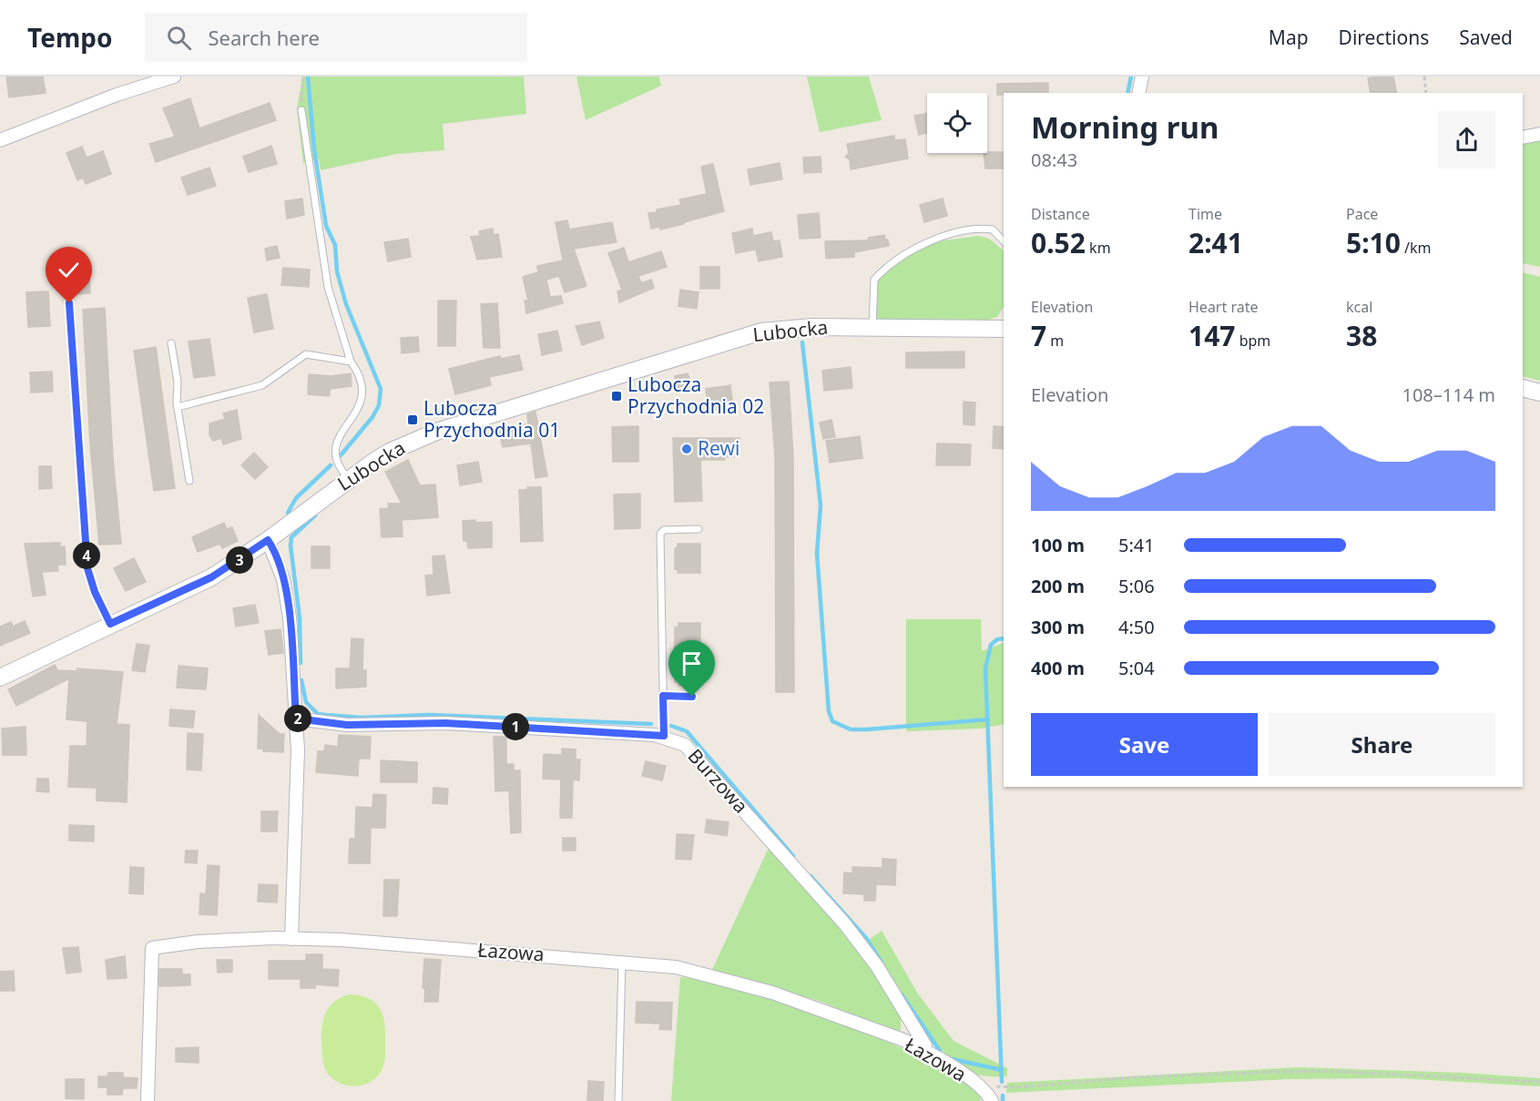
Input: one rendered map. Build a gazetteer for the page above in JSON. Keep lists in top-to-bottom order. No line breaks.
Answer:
{"streets":{"street":["Lubocka","Burzowa","Łazowa"]},"crossings":[["Burzowa","Łazowa"]],"places":{"transit":["Lubocza Przychodnia 02","Lubocza Przychodnia 01"],"other":["Rewi"]},"page":{"header":"Tempo","search":"Search here","nav":["Map","Directions","Saved"],"heading":["Morning run","08:43"],"stats":[["Distance","0.52 km"],["Time","2:41"],["Pace","5:10 /km"],["Elevation","7 m"],["Heart rate","147 bpm"],["kcal","38"]],"chart":["Elevation","108–114 m"],"list":[{"name":"100 m","note":"5:41"},{"name":"200 m","note":"5:06"},{"name":"300 m","note":"4:50"},{"name":"400 m","note":"5:04"}],"pins":["4","3","2","1"],"buttons":["Save","Share"]}}
